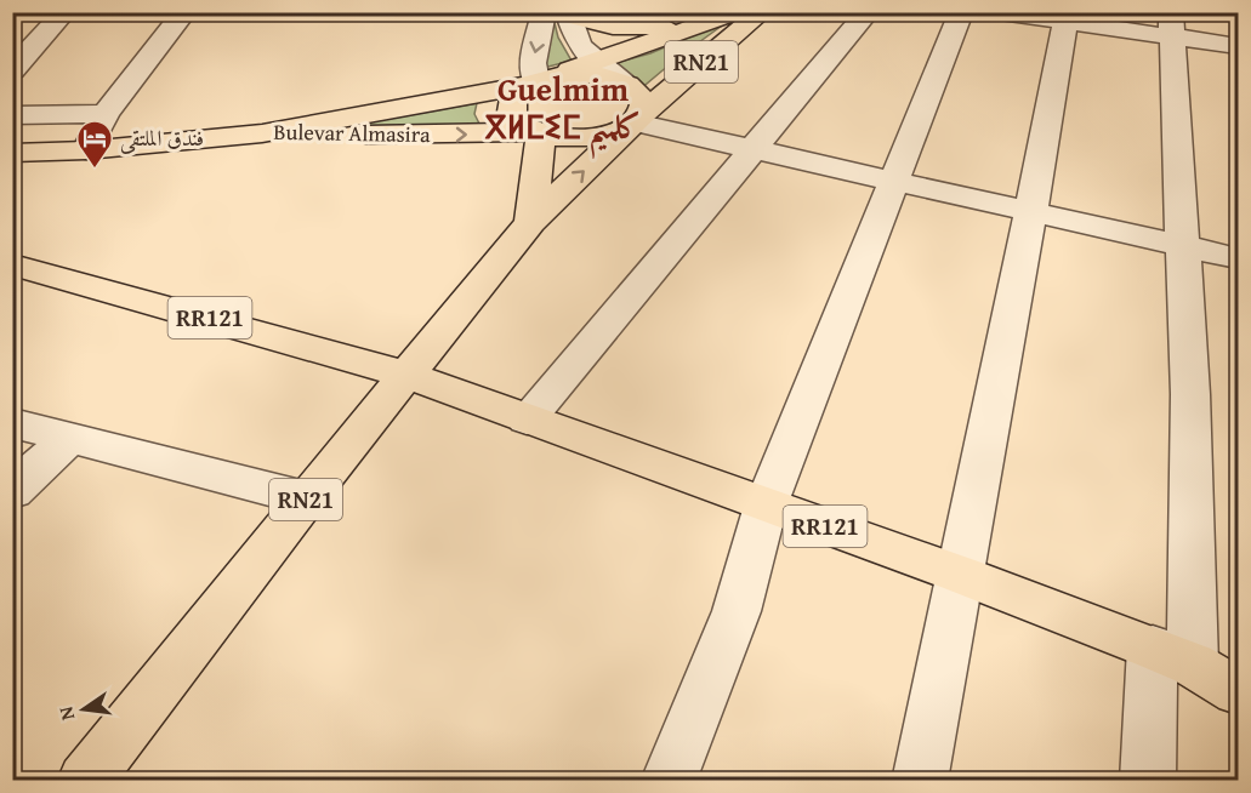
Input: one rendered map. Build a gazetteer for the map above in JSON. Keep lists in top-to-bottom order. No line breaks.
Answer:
{"streets":{"main road":["RN21","Bulevar Almasira","RR121"]},"crossings":[["RN21","Bulevar Almasira"],["RN21","RR121"]],"districts":["Guelmim ⴳⵍⵎⵉⵎ كلميم"],"places":{"hotel":["فندق الملتقى"]},"north":"left"}
